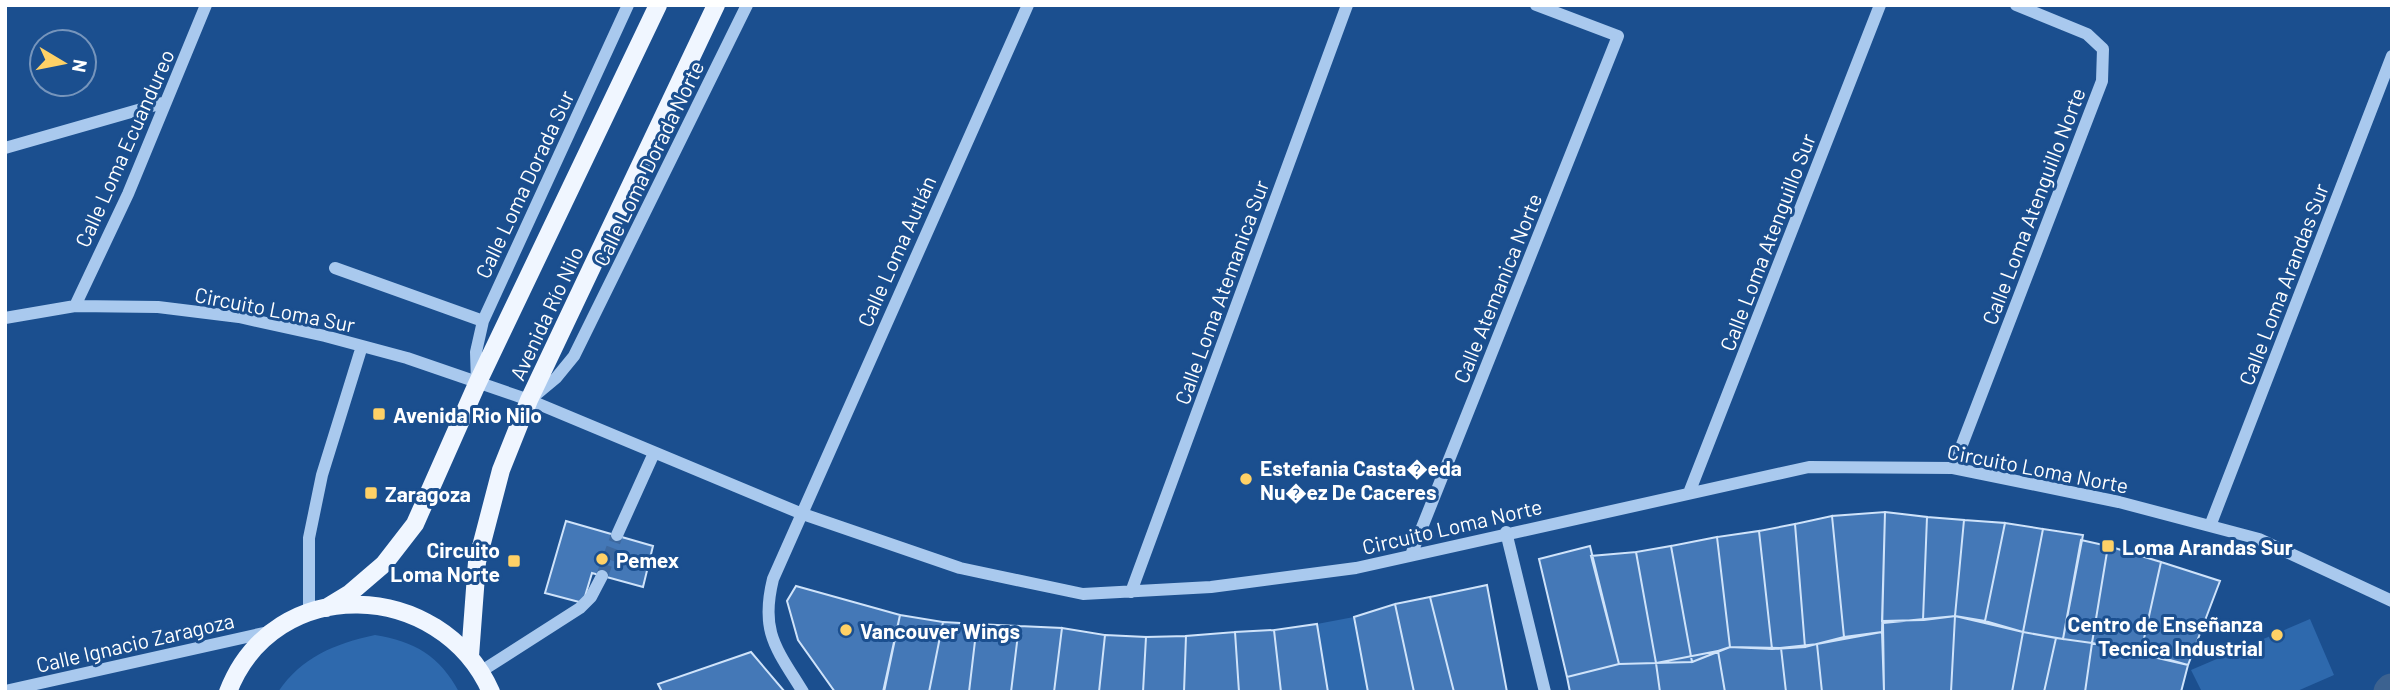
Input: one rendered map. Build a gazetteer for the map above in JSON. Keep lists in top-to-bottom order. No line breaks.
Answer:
{"streets":{"main road":["Avenida Río Nilo"],"street":["Calle Loma Ecuandureo","Calle Loma Dorada Norte","Calle Loma Dorada Sur","Calle Loma Atenguillo Norte","Calle Loma Atenguillo Sur","Calle Loma Autlán","Calle Loma Arandas Sur","Calle Atemanica Norte","Calle Loma Atemanica Sur","Circuito Loma Sur","Circuito Loma Norte","Calle Ignacio Zaragoza"]},"crossings":[["Calle Loma Ecuandureo","Circuito Loma Sur"],["Calle Loma Dorada Norte","Circuito Loma Sur"],["Calle Loma Dorada Norte","Avenida Río Nilo"],["Calle Loma Dorada Norte","Circuito Loma Norte"],["Calle Loma Dorada Sur","Circuito Loma Sur"],["Calle Loma Dorada Sur","Avenida Río Nilo"],["Calle Loma Atenguillo Norte","Circuito Loma Norte"],["Calle Loma Atenguillo Sur","Circuito Loma Norte"],["Calle Loma Autlán","Circuito Loma Norte"],["Calle Loma Arandas Sur","Circuito Loma Norte"],["Calle Atemanica Norte","Circuito Loma Norte"],["Calle Loma Atemanica Sur","Circuito Loma Norte"],["Circuito Loma Sur","Avenida Río Nilo"],["Circuito Loma Sur","Circuito Loma Norte"],["Avenida Río Nilo","Circuito Loma Norte"],["Avenida Río Nilo","Calle Ignacio Zaragoza"]],"places":{"transit":["Avenida Rio Nilo","Zaragoza","Loma Arandas Sur","Circuito Loma Norte"],"other":["Estefania Casta�eda Nu�ez De Caceres","Pemex","Vancouver Wings","Centro de Enseñanza Tecnica Industrial"]},"north":"right"}
